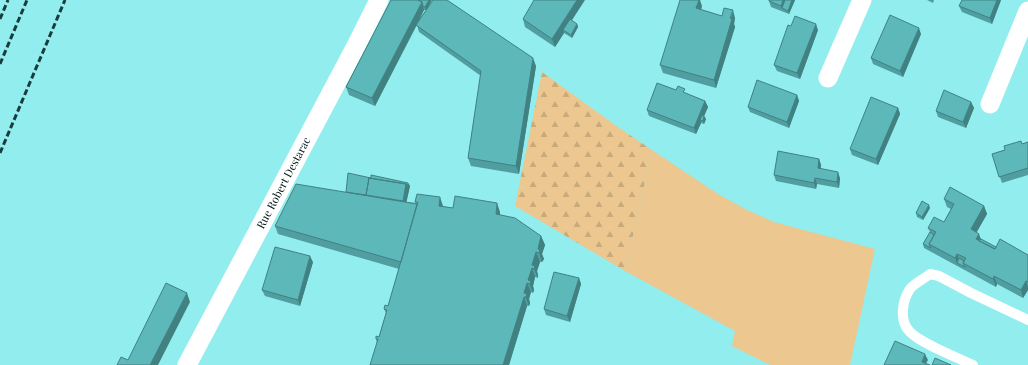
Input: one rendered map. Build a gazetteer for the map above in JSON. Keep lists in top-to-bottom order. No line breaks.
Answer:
{"streets":{"street":["Rue Robert Destarac"]}}
